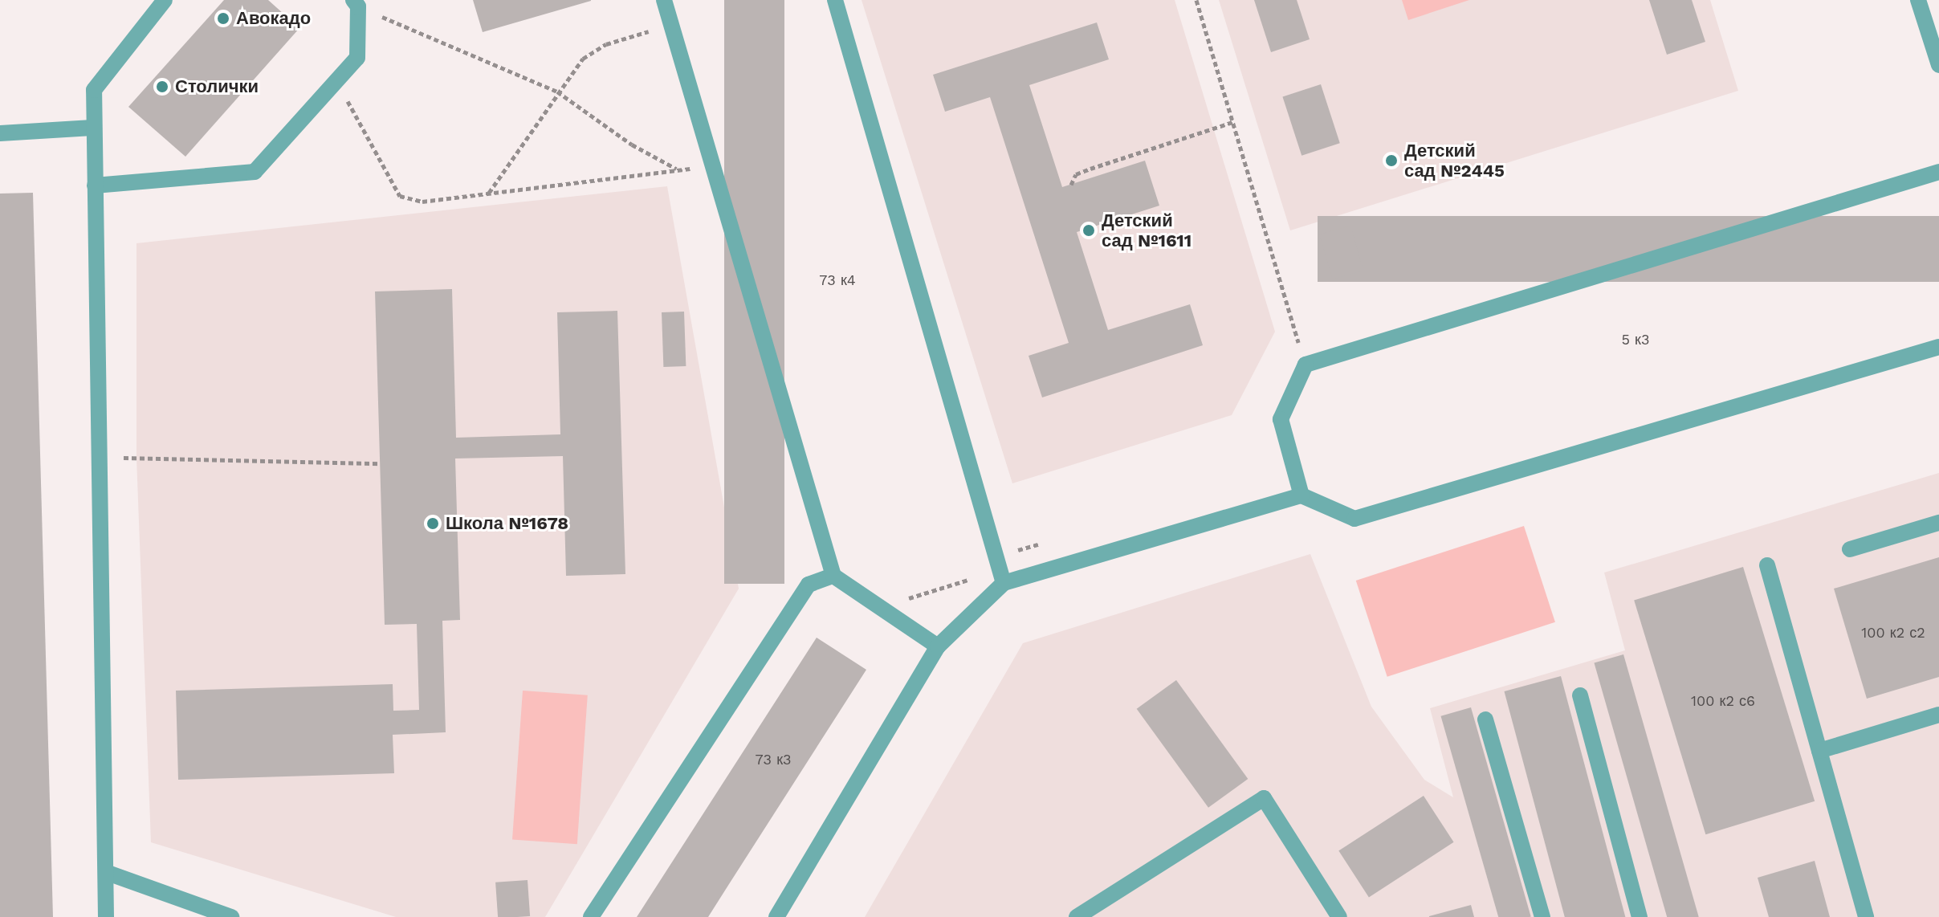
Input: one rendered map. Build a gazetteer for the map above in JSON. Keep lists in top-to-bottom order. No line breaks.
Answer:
{"places":["Авокадо","Столички","Детский сад №2445","Детский сад №1611","Школа №1678"],"house_numbers":["73 к4","5 к3","100 к2 с2","100 к2 с6","73 к3"]}
